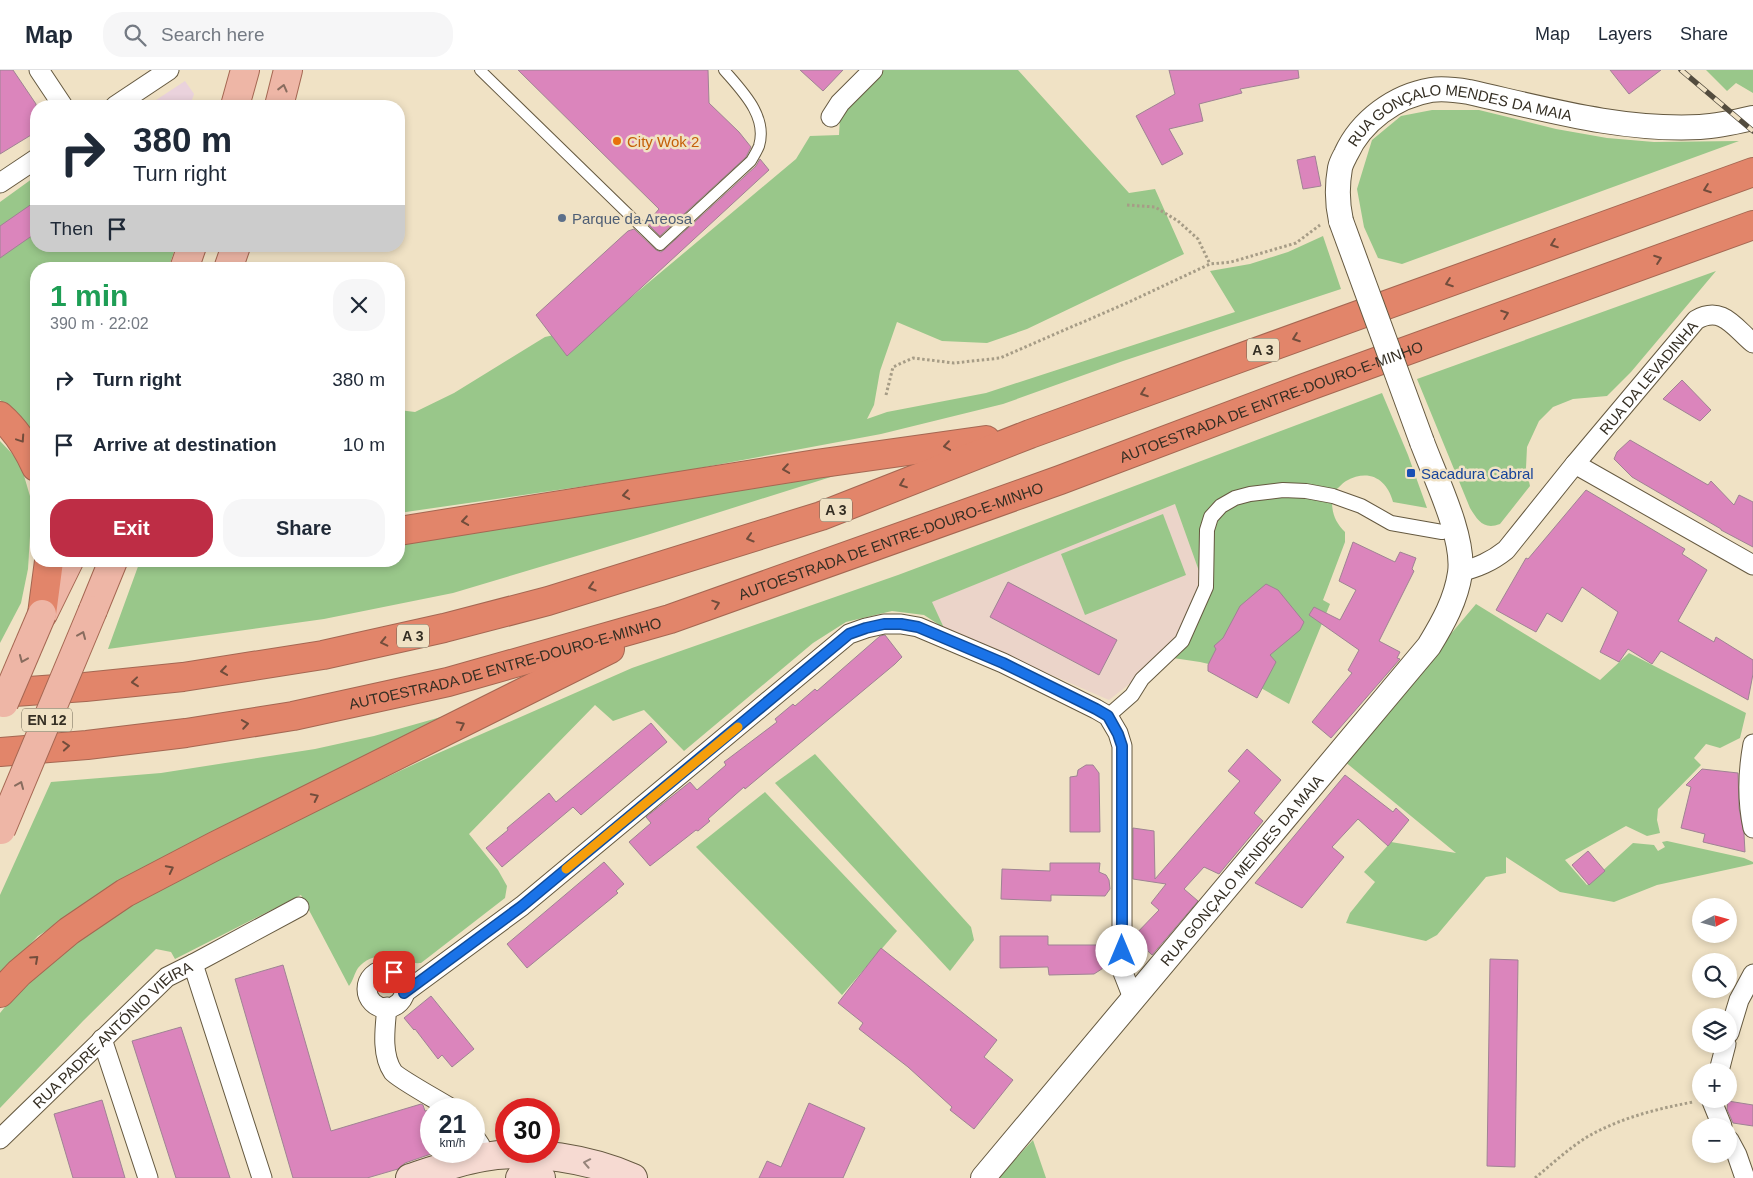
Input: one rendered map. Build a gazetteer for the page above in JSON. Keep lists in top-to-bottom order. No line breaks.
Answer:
{"streets":{"highway":["A 3","AUTOESTRADA DE ENTRE-DOURO-E-MINHO"],"main road":["EN 12"],"street":["RUA GONÇALO MENDES DA MAIA","RUA DA LEVADINHA","RUA PADRE ANTÓNIO VIEIRA"]},"places":{"other":["City Wok 2","Parque da Areosa"],"transit":["Sacadura Cabral"]},"north":"right","page":{"header":"Map","search":"Search here","nav":["Map","Layers","Share"],"turn":["380 m","Turn right"],"then":"Then","heading":["1 min","390 m · 22:02"],"list":[{"name":"Turn right","value":"380 m"},{"name":"Arrive at destination","value":"10 m"}],"buttons":["Exit","Share"],"map_buttons":["+","−"],"speed":"21 km/h","limit":"30"}}
